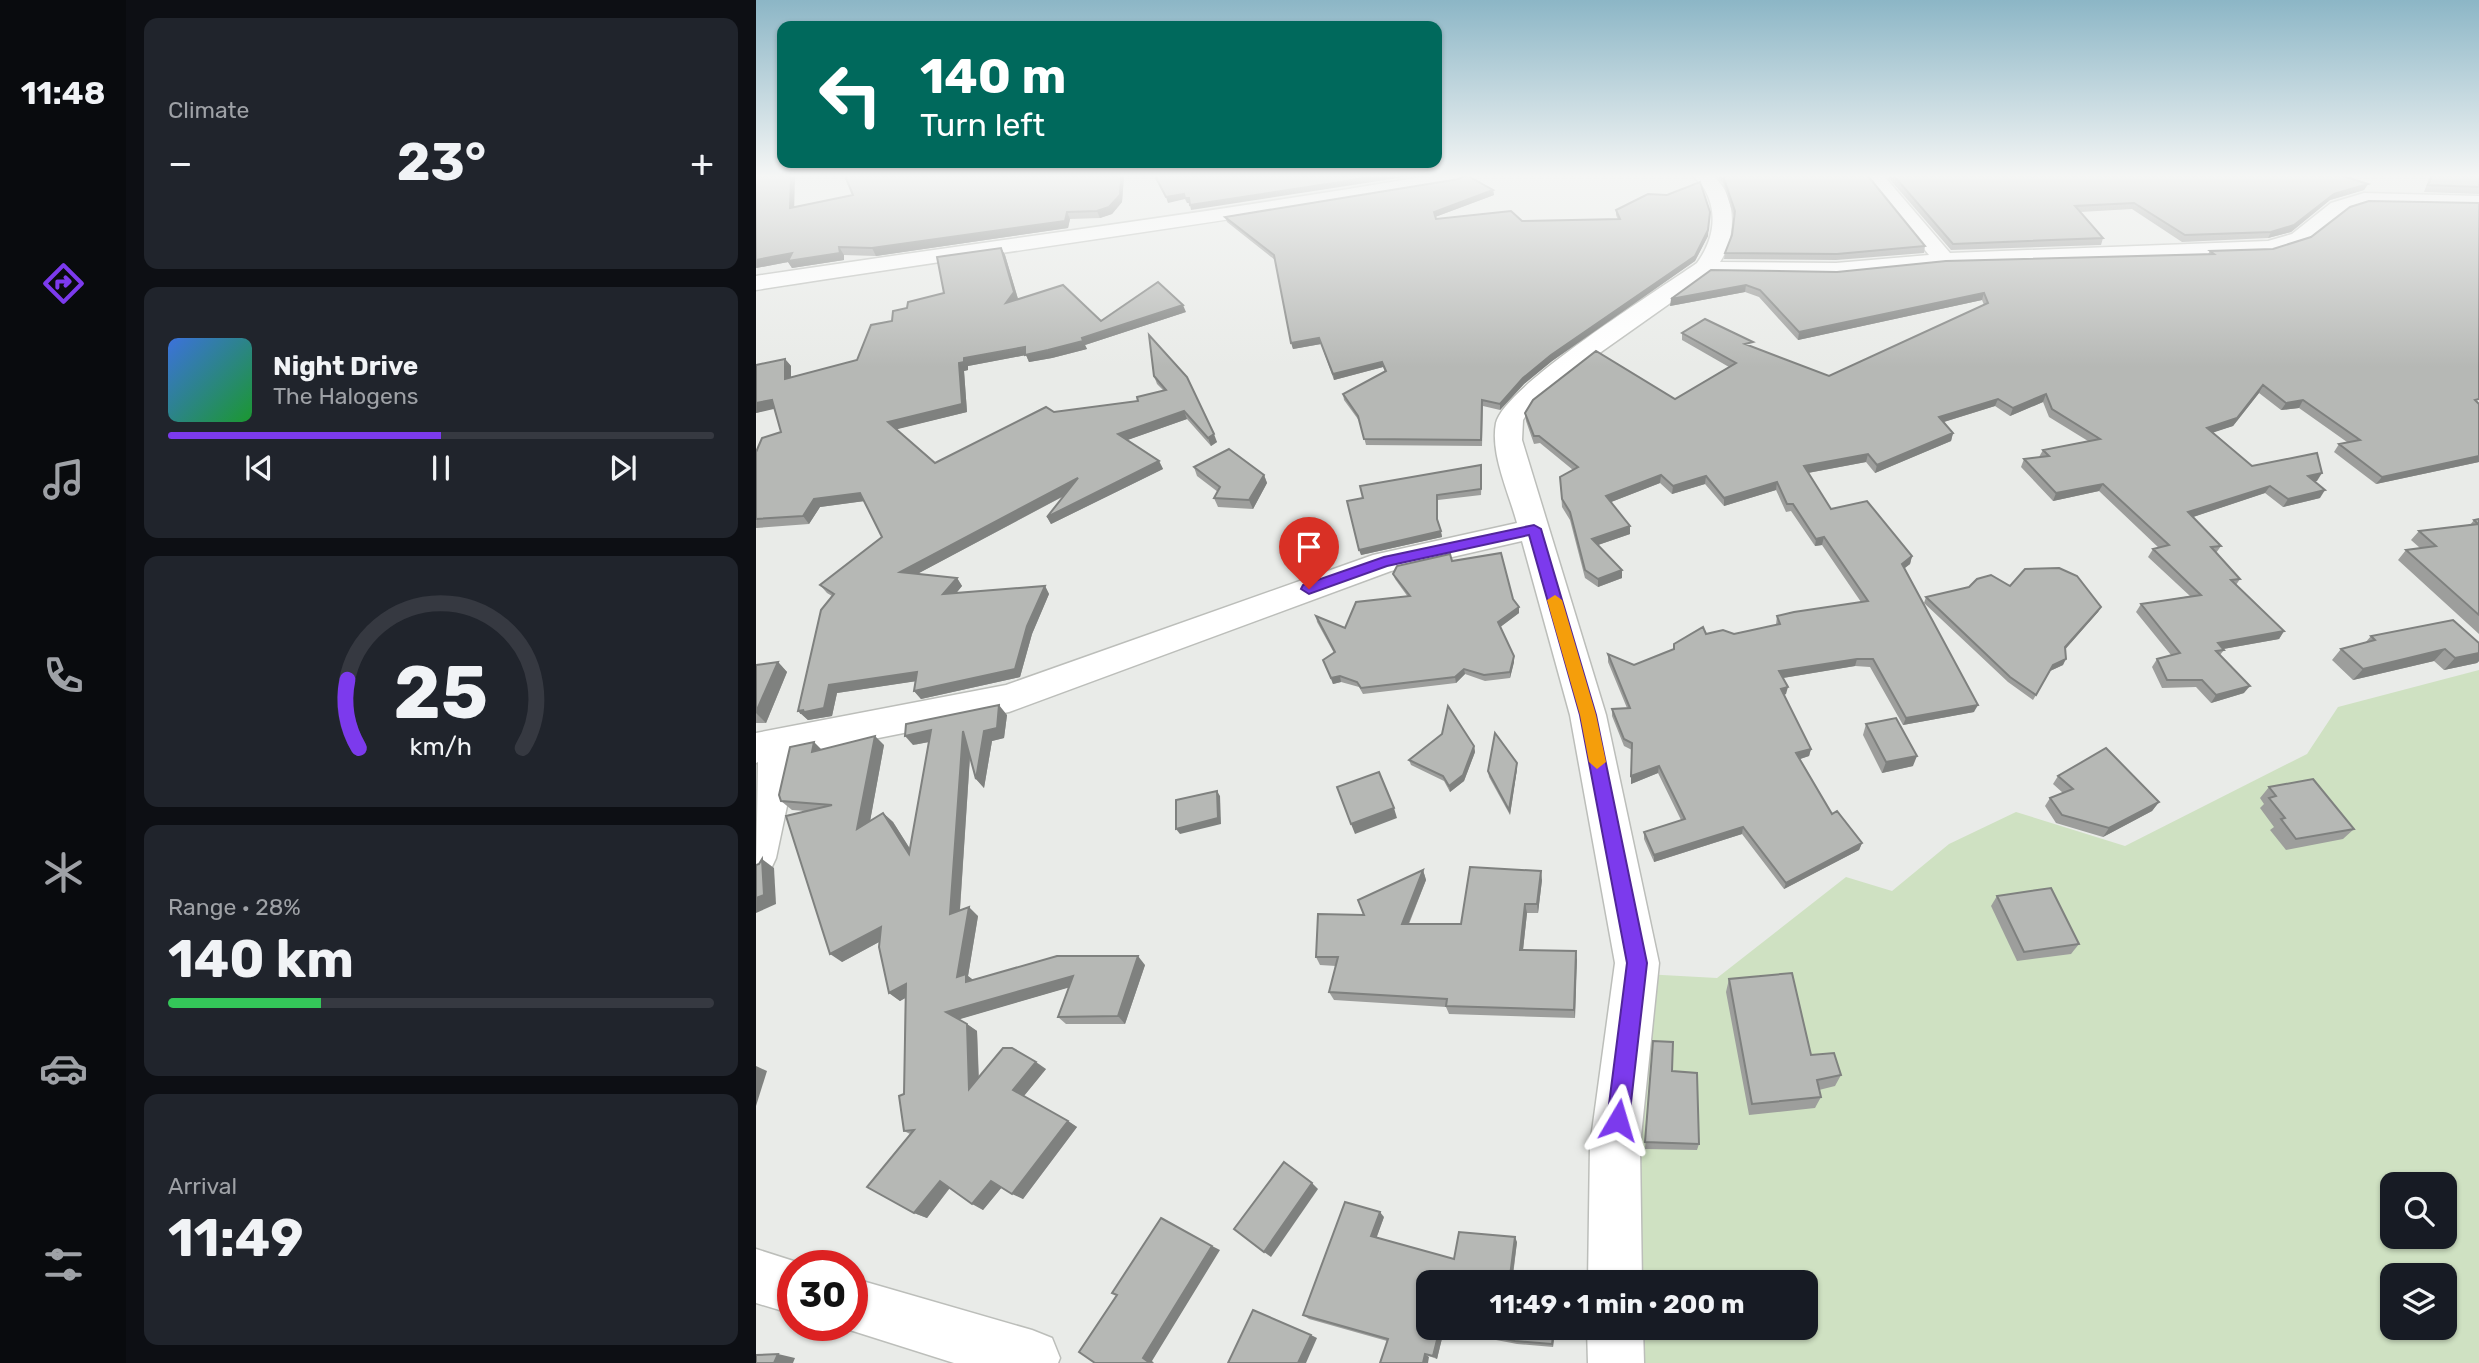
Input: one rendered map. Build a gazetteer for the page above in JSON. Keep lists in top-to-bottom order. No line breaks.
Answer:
{"page":{"tabs":"11:48","tile":["Climate",["Range · 28%","140 km"],["Arrival","11:49"]],"turn":["140 m","Turn left"],"heat":["−","23°","+"],"song":["Night Drive","The Halogens"],"limit":"30","trip":"11:49 · 1 min · 200 m","gauge":["25","km/h"]}}
